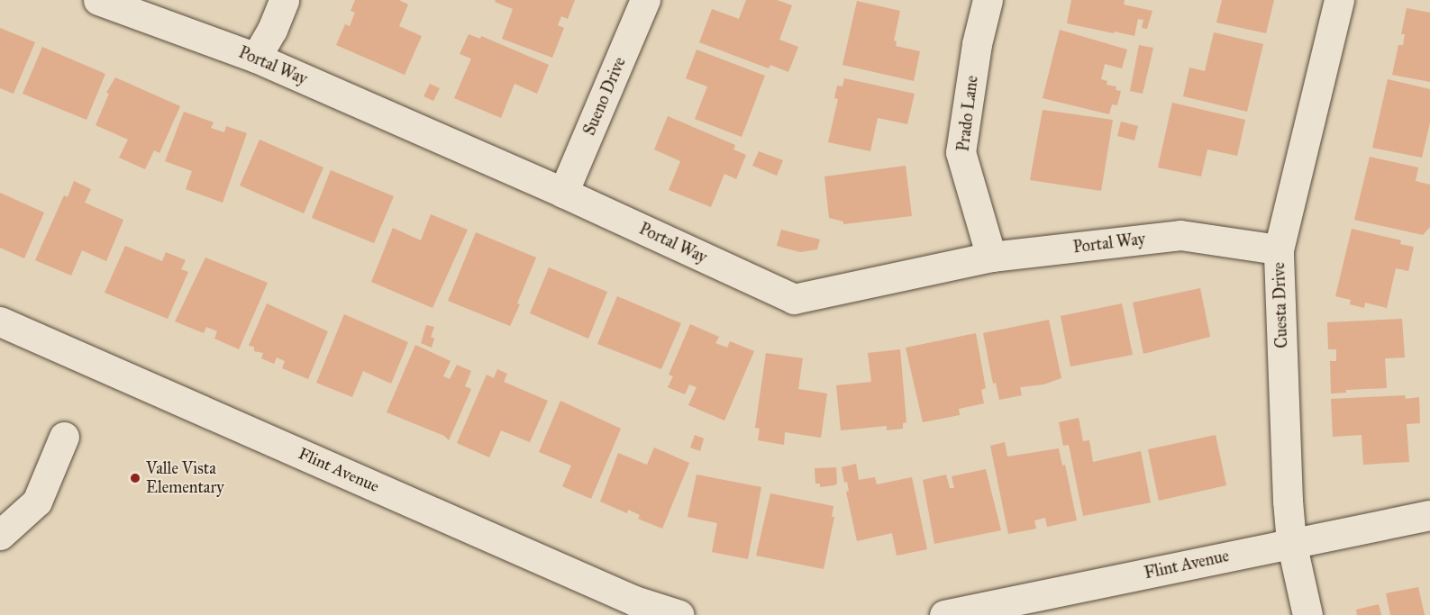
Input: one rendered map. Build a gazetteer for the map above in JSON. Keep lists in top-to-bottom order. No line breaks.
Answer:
{"streets":{"street":["Portal Way","Sueno Drive","Prado Lane","Cuesta Drive","Flint Avenue"]},"crossings":[["Portal Way","Sueno Drive"],["Portal Way","Prado Lane"],["Portal Way","Cuesta Drive"],["Cuesta Drive","Flint Avenue"]],"places":["Valle Vista Elementary"]}
